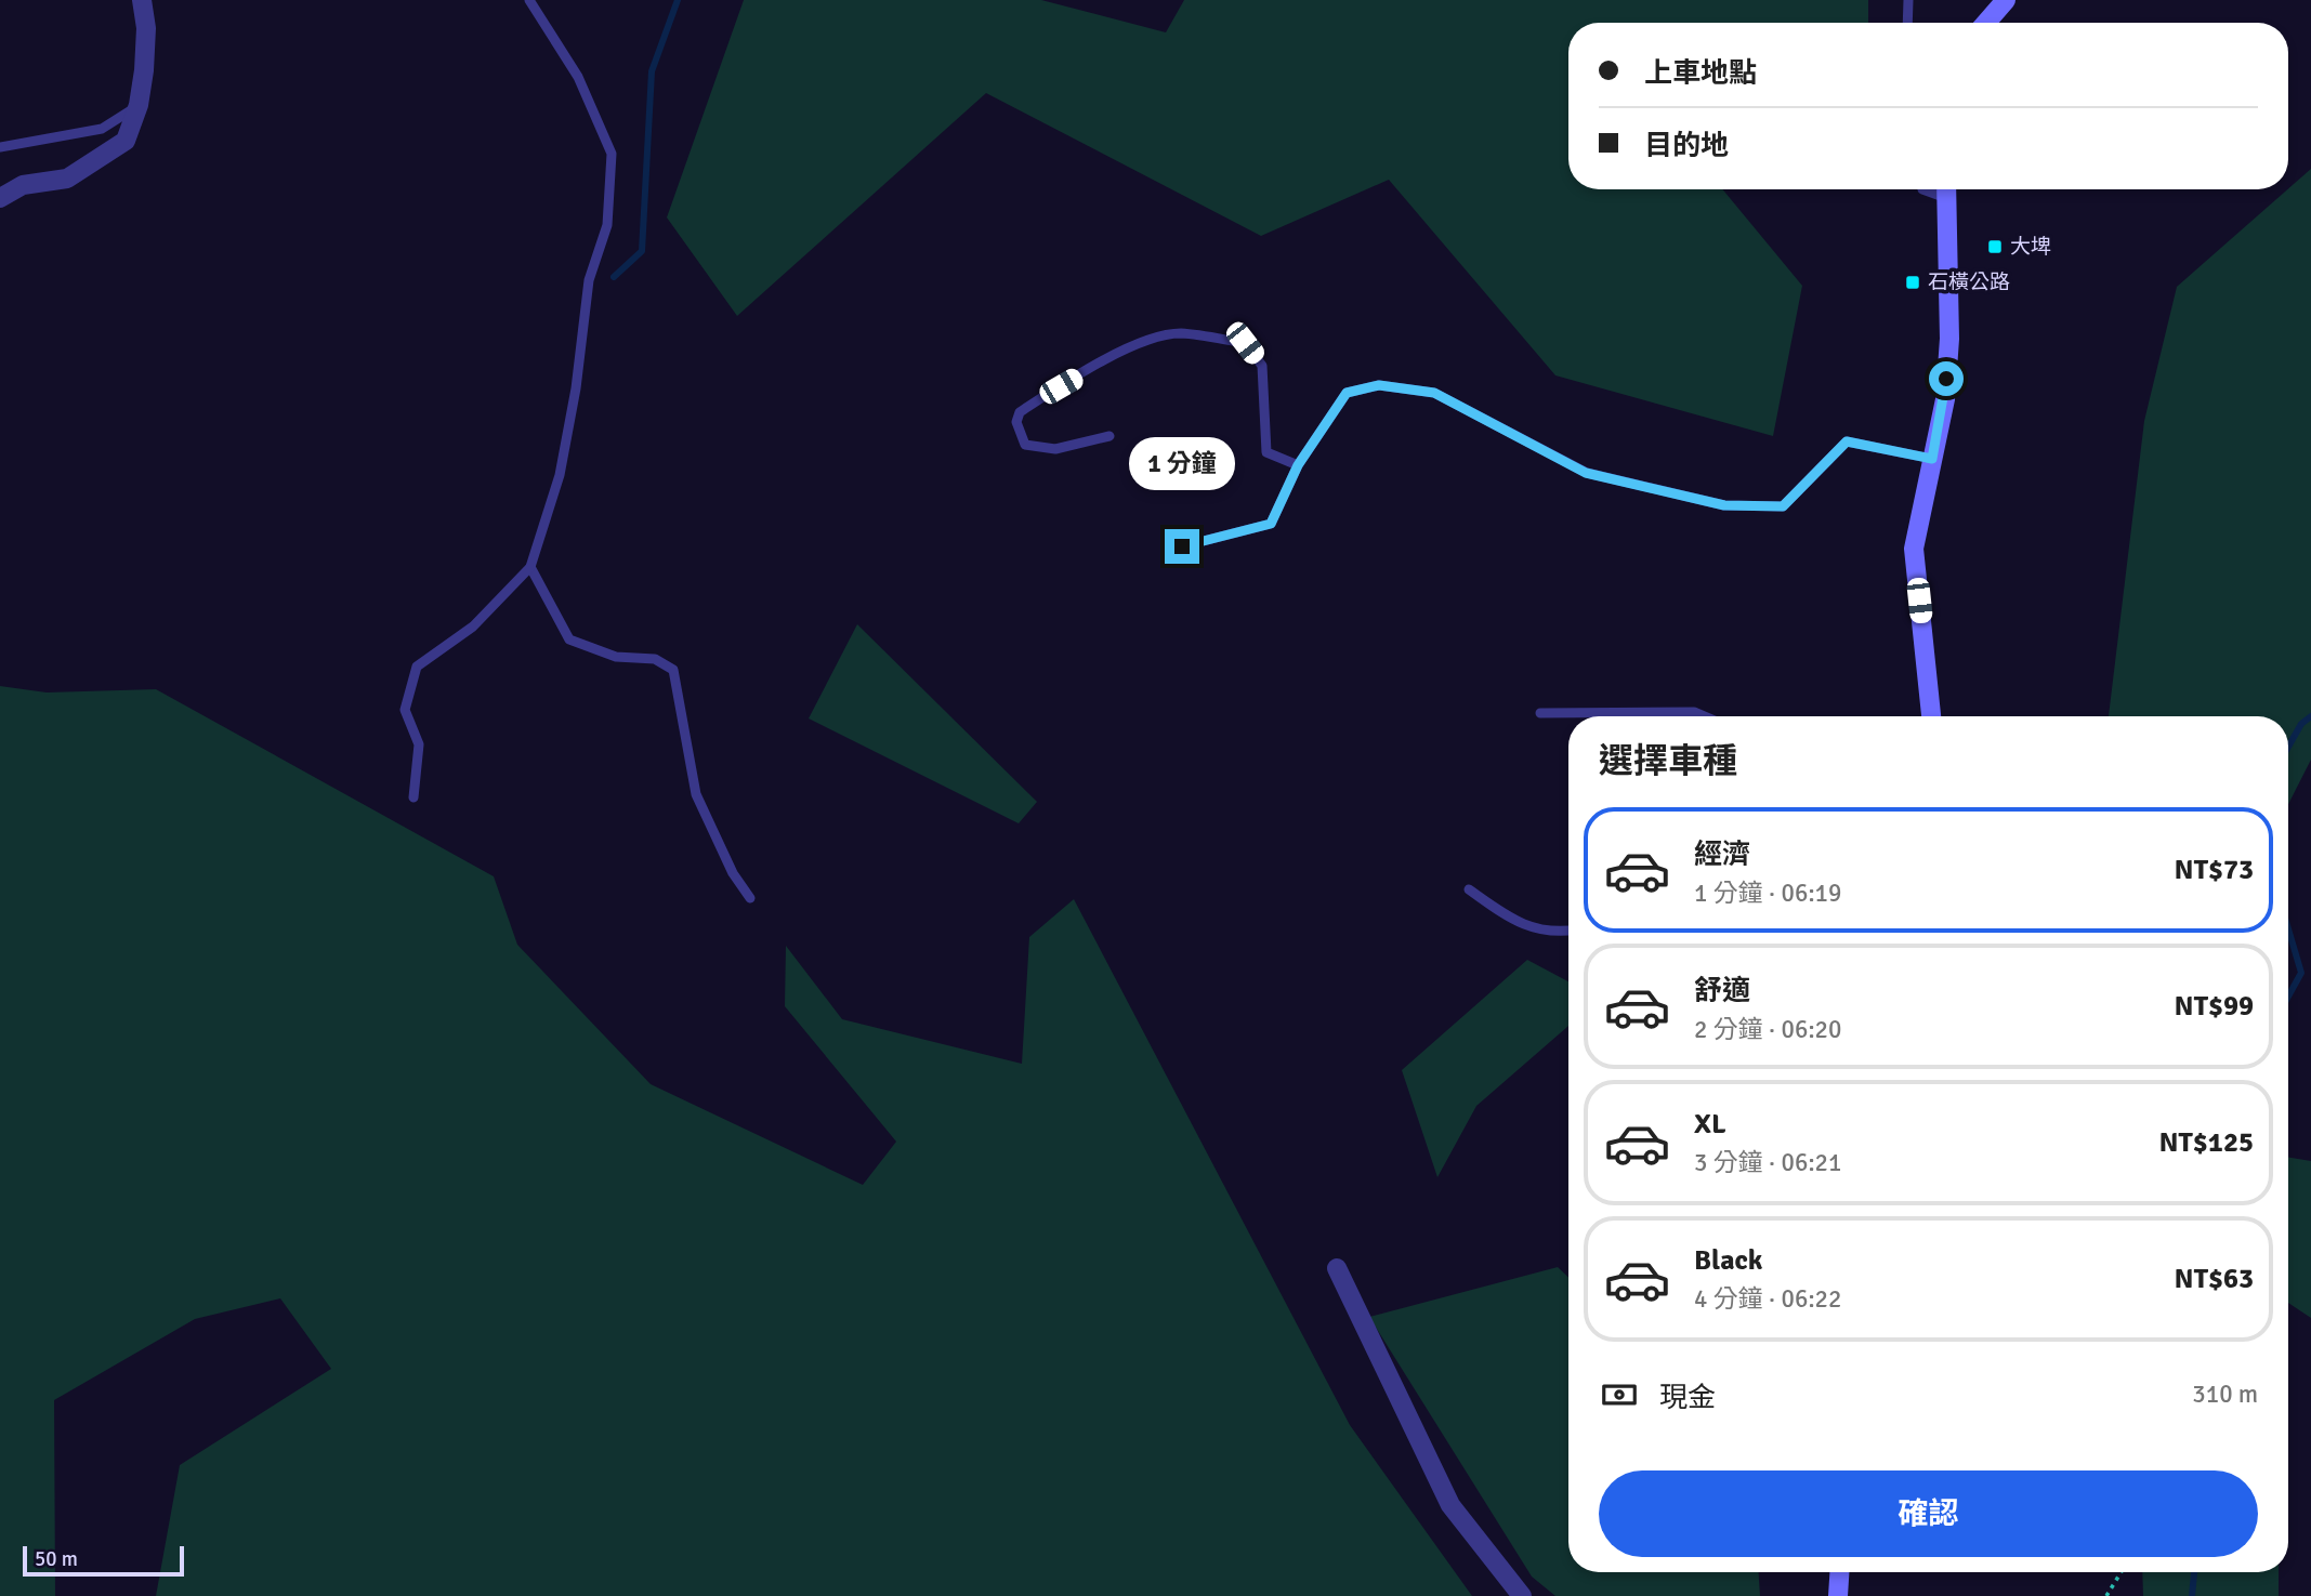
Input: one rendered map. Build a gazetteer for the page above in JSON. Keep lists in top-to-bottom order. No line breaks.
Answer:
{"places":{"transit":["大埤","石橫公路"]},"scale_bar":"50 m","page":{"banner":["上車地點","目的地"],"bubble":"1 分鐘","heading":"選擇車種","list":[{"name":"經濟","note":"1 分鐘 · 06:19","value":"NT$73"},{"name":"舒適","note":"2 分鐘 · 06:20","value":"NT$99"},{"name":"XL","note":"3 分鐘 · 06:21","value":"NT$125"},{"name":"Black","note":"4 分鐘 · 06:22","value":"NT$63"}],"pay":["現金","310 m"],"buttons":"確認","scale":"50 m"}}
